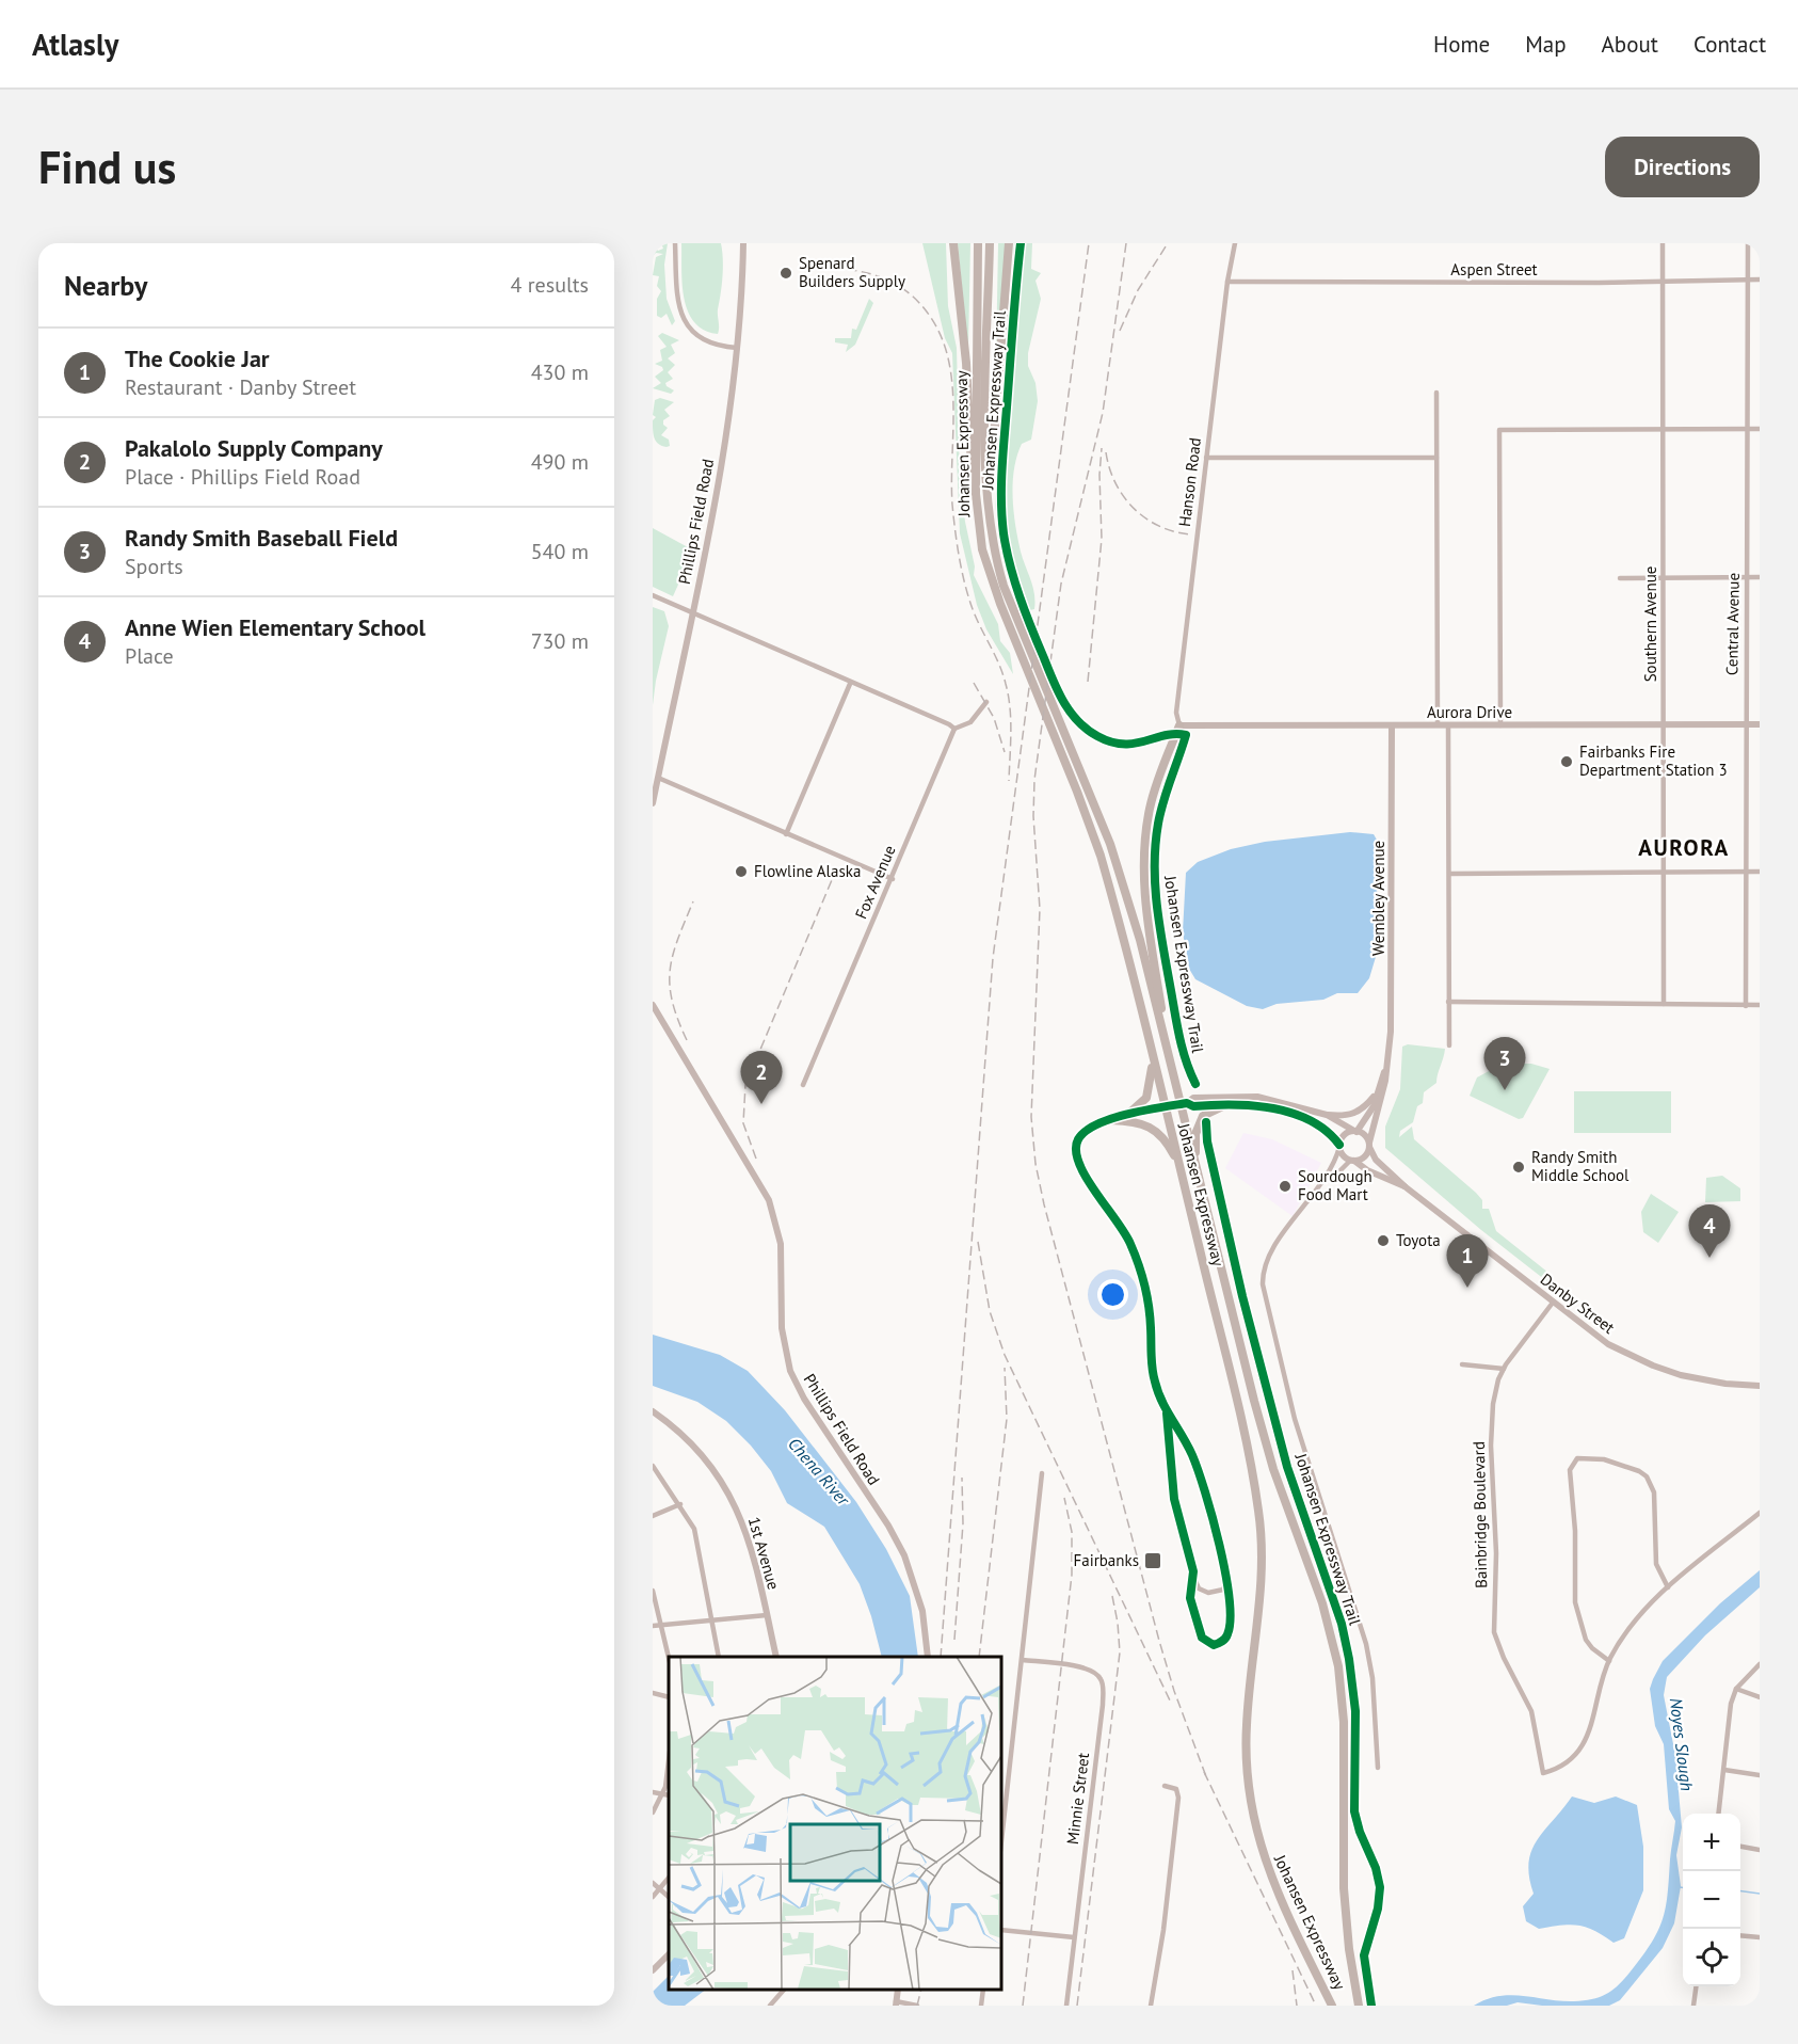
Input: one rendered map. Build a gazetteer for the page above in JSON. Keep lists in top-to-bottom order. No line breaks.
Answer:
{"streets":{"highway":["Johansen Expressway"],"street":["Aspen Street","Hanson Road","Phillips Field Road","Southern Avenue","Central Avenue","Aurora Drive","Fox Avenue","Wembley Avenue","Danby Street","Bainbridge Boulevard","1st Avenue","Minnie Street"],"cycle path":["Johansen Expressway Trail"]},"crossings":[["Aspen Street","Hanson Road"],["Aspen Street","Southern Avenue"],["Aspen Street","Central Avenue"],["Hanson Road","Aurora Drive"],["Southern Avenue","Aurora Drive"],["Central Avenue","Aurora Drive"],["Aurora Drive","Wembley Avenue"],["Wembley Avenue","Danby Street"],["Danby Street","Bainbridge Boulevard"]],"districts":["AURORA"],"water":["Chena River","Noyes Slough"],"places":{"other":["Spenard Builders Supply","Fairbanks Fire Department Station 3","Flowline Alaska","Randy Smith Middle School","Sourdough Food Mart","Toyota"],"transit":["Fairbanks"]},"page":{"header":"Atlasly","nav":["Home","Map","About","Contact"],"buttons":"Directions","title":"Find us","heading":["Nearby","4 results"],"list":[{"mark":"1","name":"The Cookie Jar","note":"Restaurant · Danby Street","value":"430 m"},{"mark":"2","name":"Pakalolo Supply Company","note":"Place · Phillips Field Road","value":"490 m"},{"mark":"3","name":"Randy Smith Baseball Field","note":"Sports","value":"540 m"},{"mark":"4","name":"Anne Wien Elementary School","note":"Place","value":"730 m"}],"pins":["3","2","4","1"],"map_buttons":["+","−"]}}
